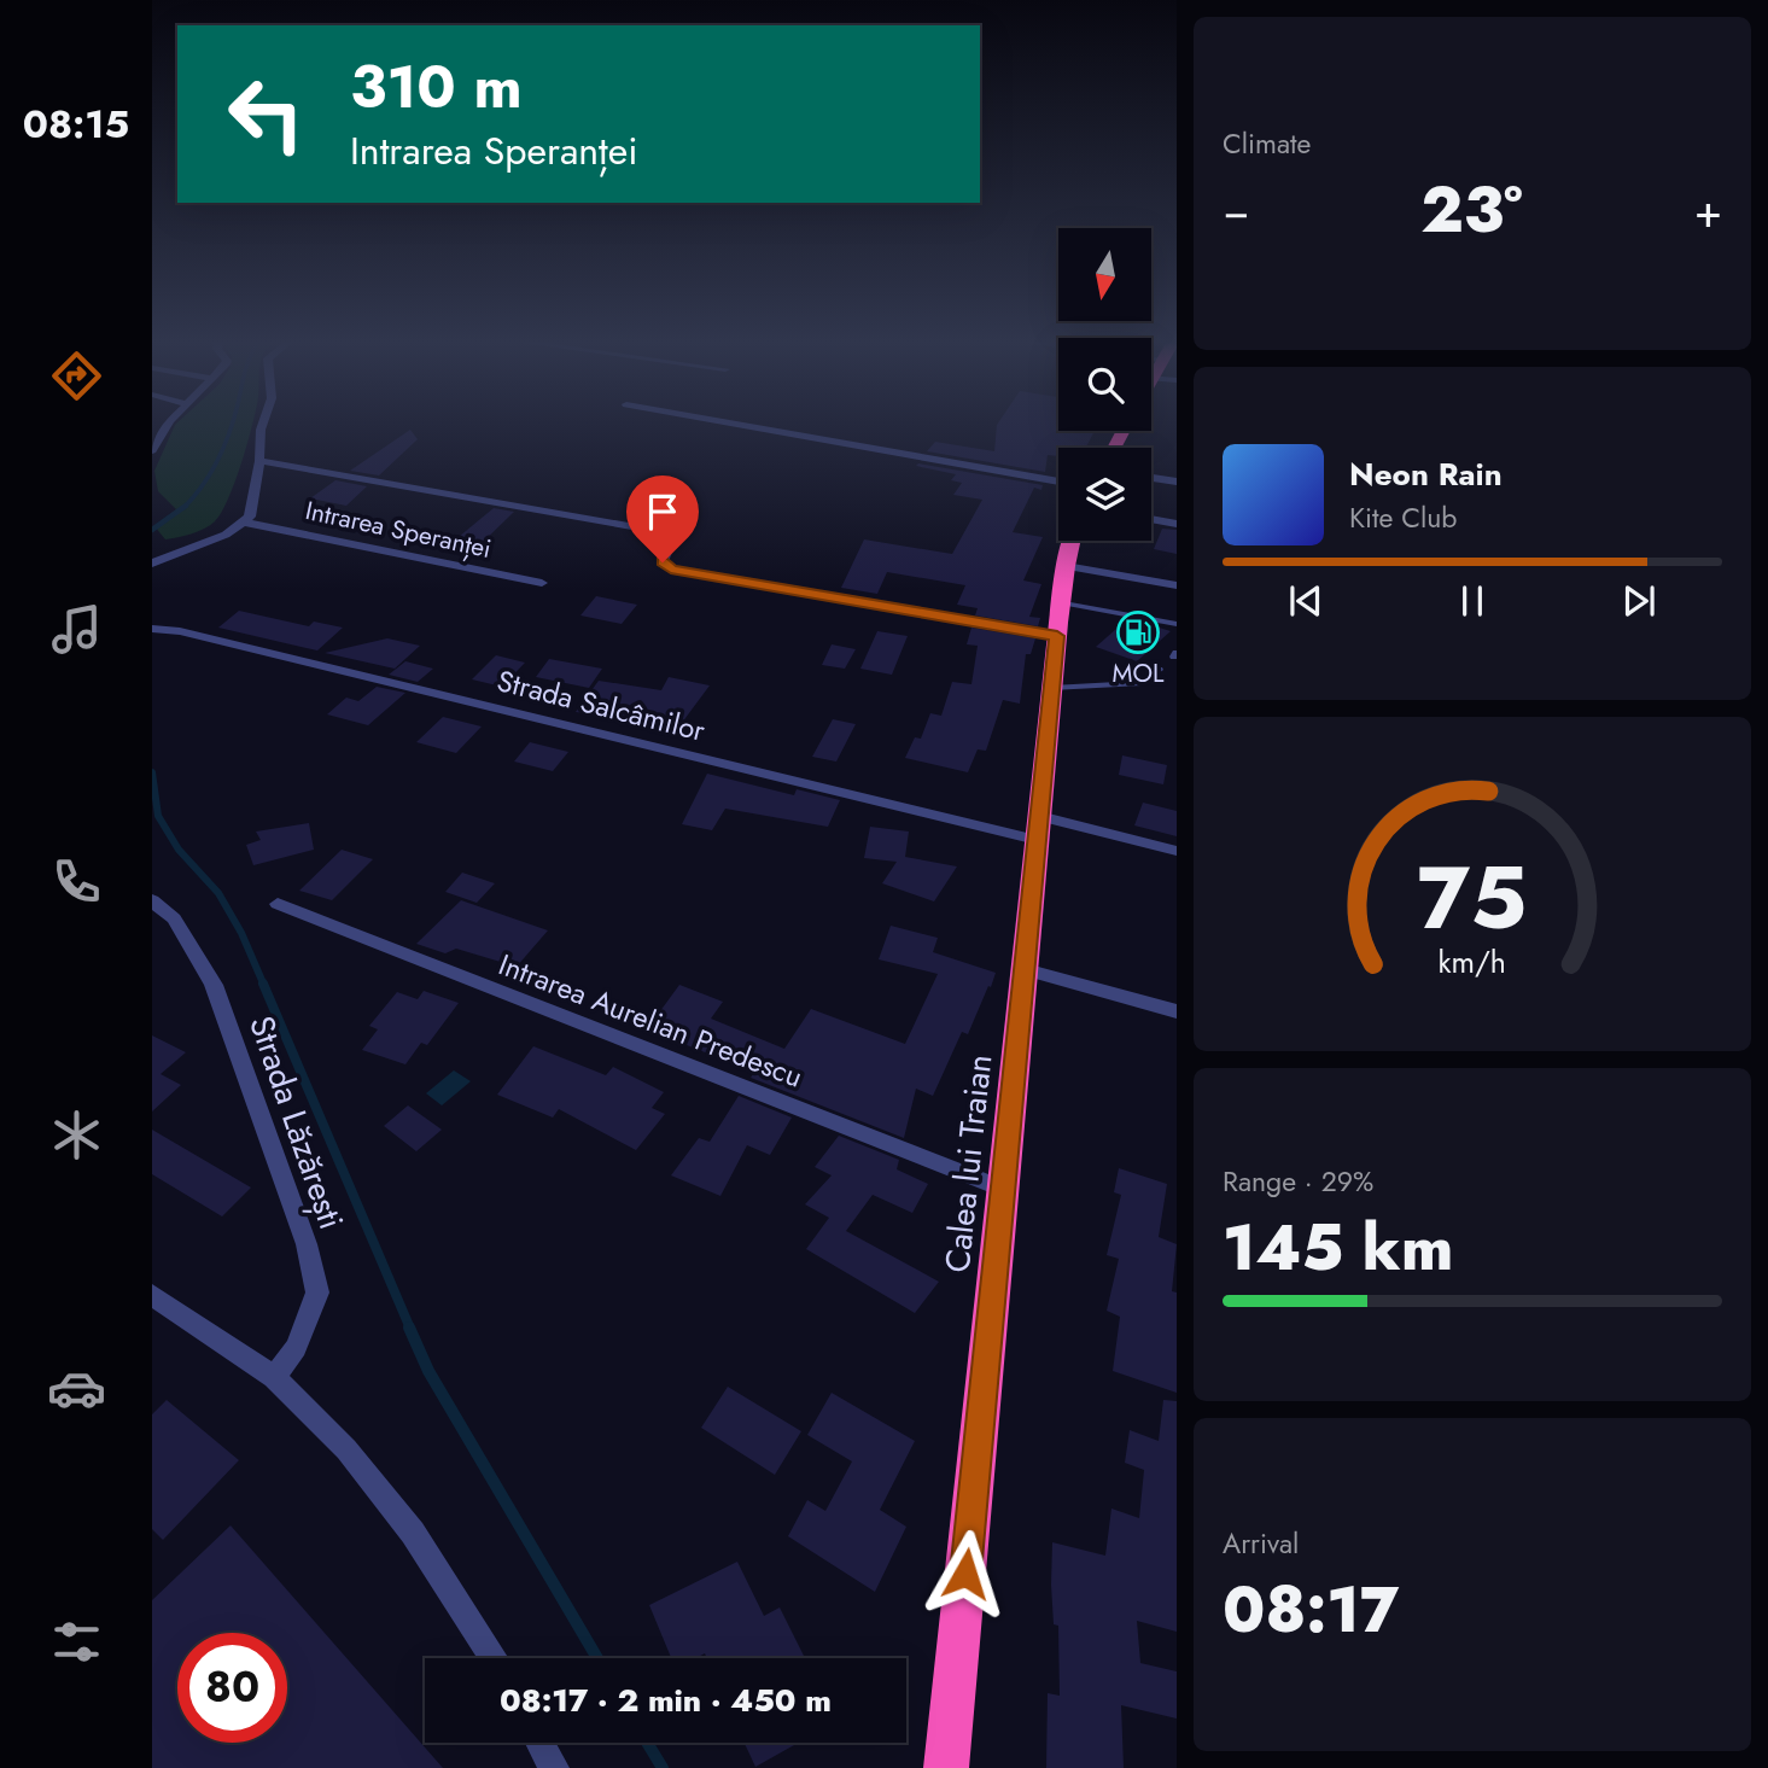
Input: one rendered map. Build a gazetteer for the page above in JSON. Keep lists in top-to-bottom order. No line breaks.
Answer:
{"streets":{"highway":["Calea lui Traian"],"street":["Intrarea Speranței","Strada Salcâmilor","Intrarea Aurelian Predescu","Strada Lăzărești"]},"crossings":[["Intrarea Speranței","Calea lui Traian"],["Strada Salcâmilor","Calea lui Traian"],["Intrarea Aurelian Predescu","Calea lui Traian"]],"places":{"fuel station":["MOL"]},"north":"bottom","page":{"tabs":"08:15","tile":["Climate",["Range · 29%","145 km"],["Arrival","08:17"]],"turn":["310 m","Intrarea Speranței"],"heat":["−","23°","+"],"song":["Neon Rain","Kite Club"],"limit":"80","trip":"08:17 · 2 min · 450 m","gauge":["75","km/h"]}}
